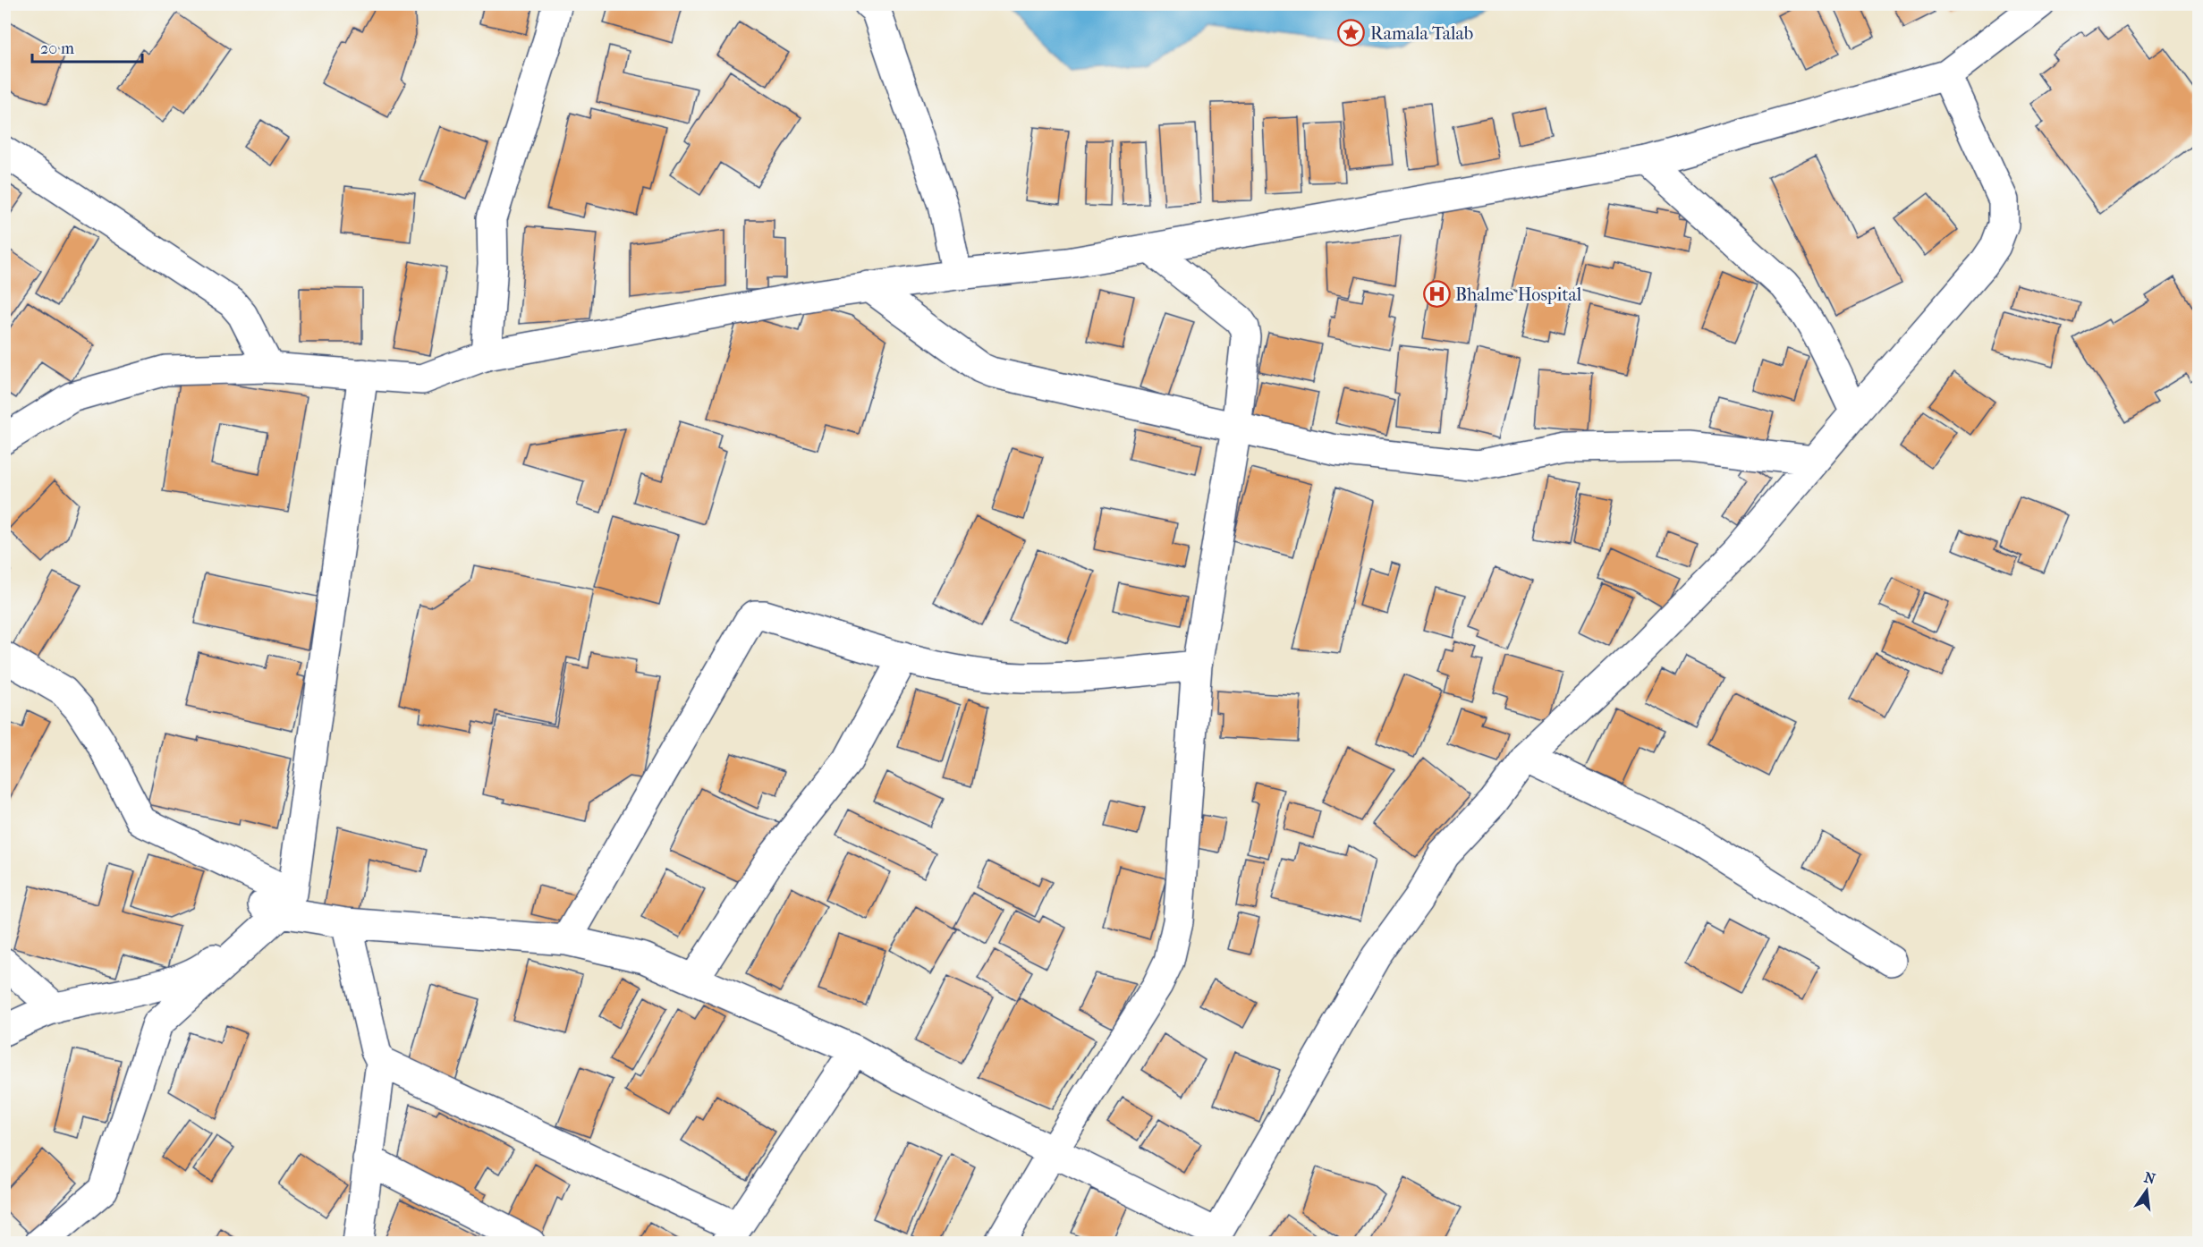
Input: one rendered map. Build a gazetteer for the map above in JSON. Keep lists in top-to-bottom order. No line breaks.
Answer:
{"places":{"place":["Ramala Talab"],"hospital":["Bhalme Hospital"]},"scale_bar":"20 m","north":"top"}
